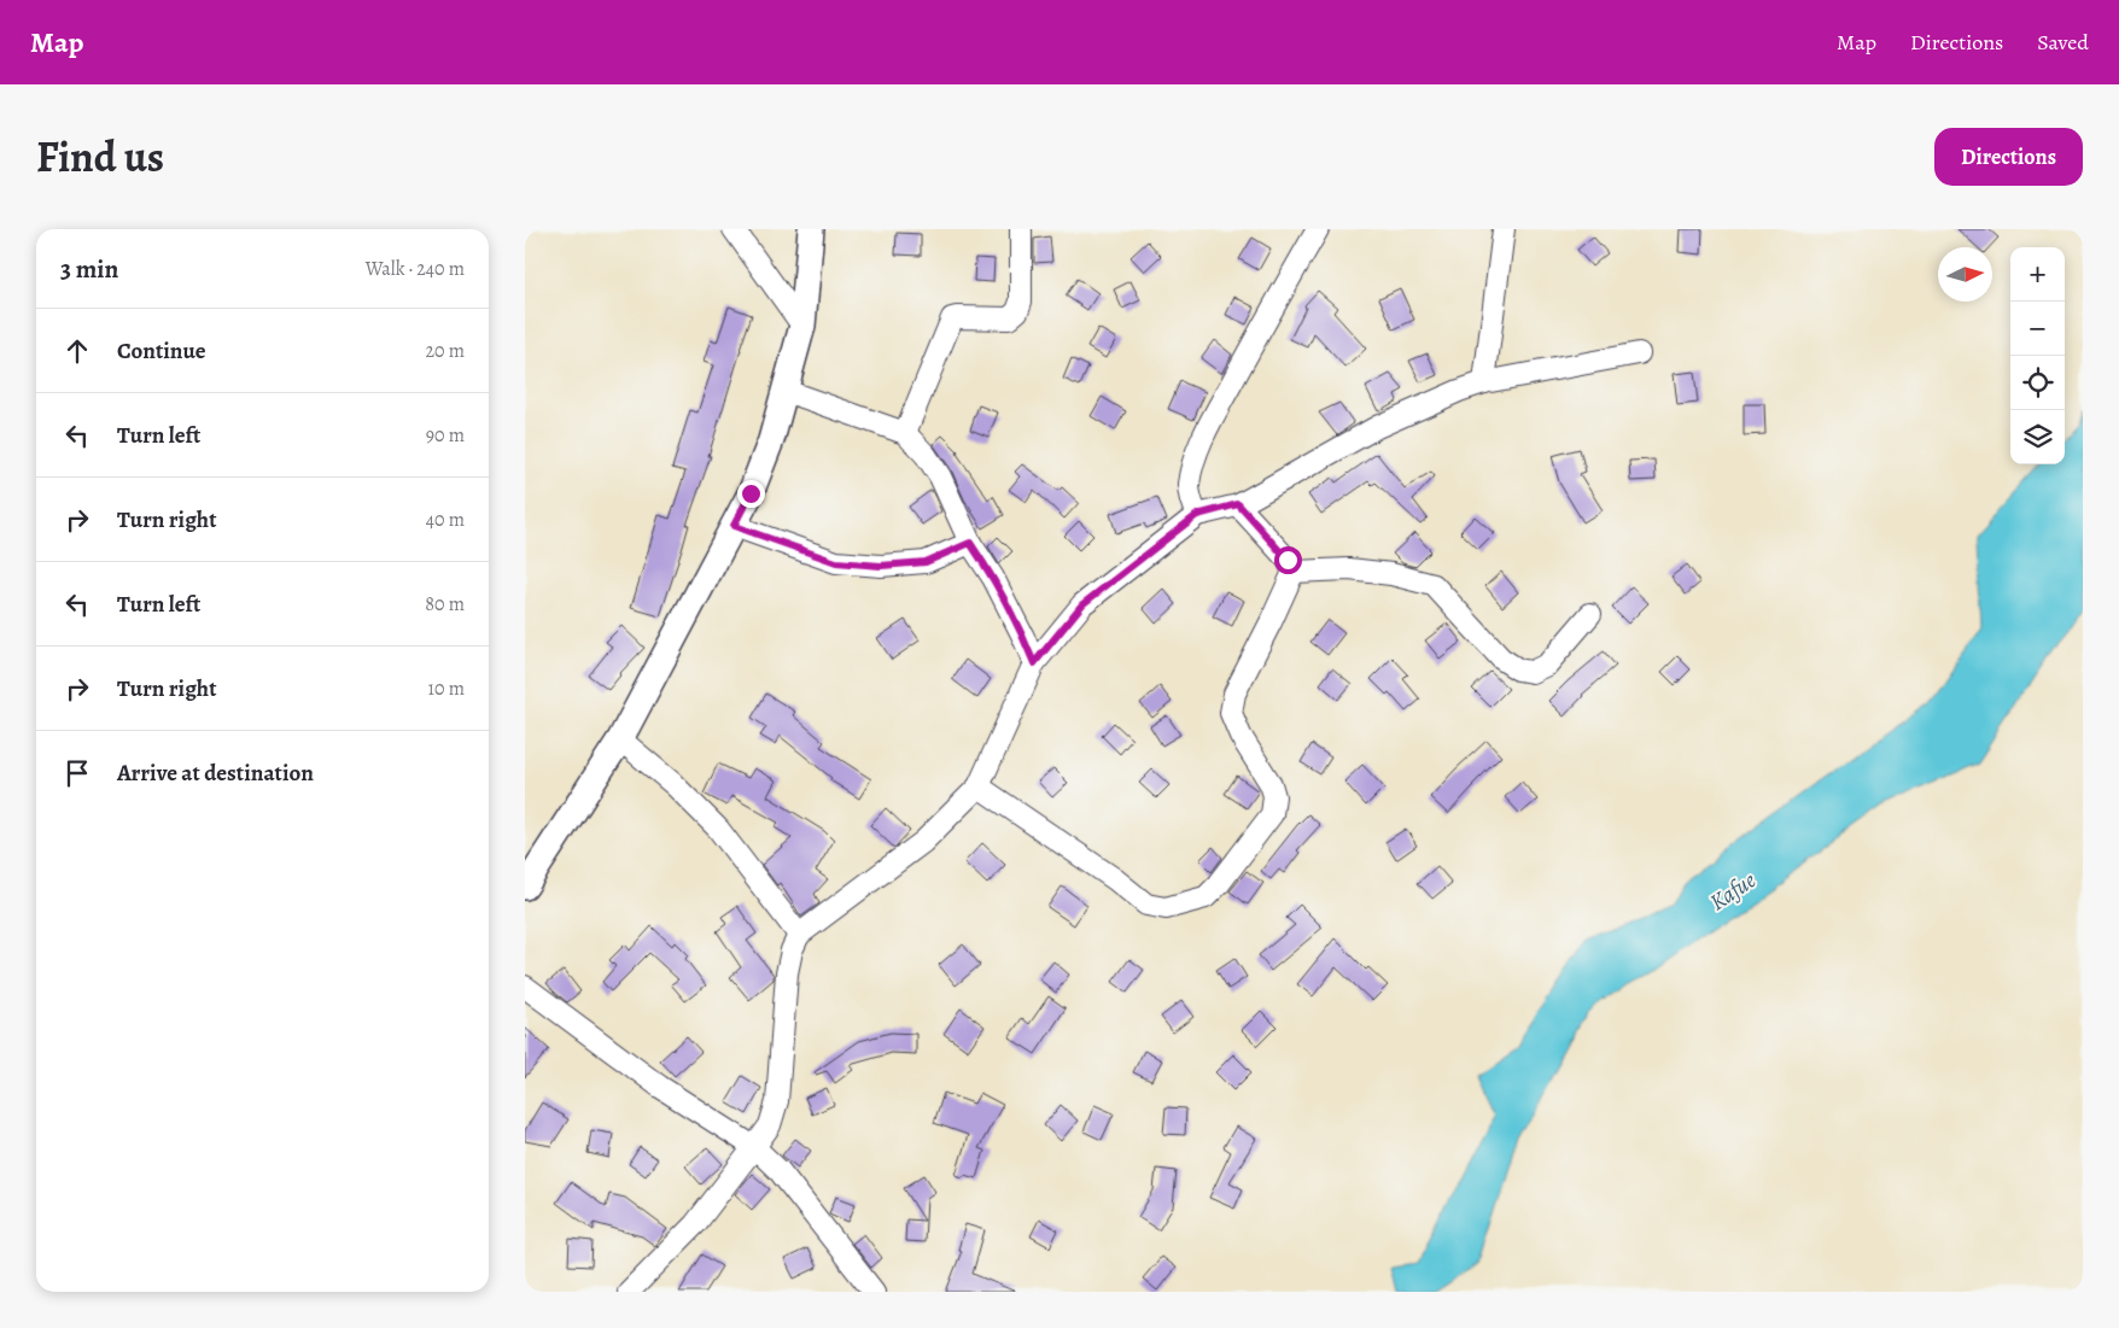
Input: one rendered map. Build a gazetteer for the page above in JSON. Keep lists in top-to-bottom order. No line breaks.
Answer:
{"water":["Kafue"],"north":"right","page":{"header":"Map","nav":["Map","Directions","Saved"],"title":"Find us","buttons":"Directions","heading":["3 min","Walk · 240 m"],"map_buttons":["+","−"],"list":[["Continue","20 m"],["Turn left","90 m"],["Turn right","40 m"],["Turn left","80 m"],["Turn right","10 m"],"Arrive at destination"]}}
